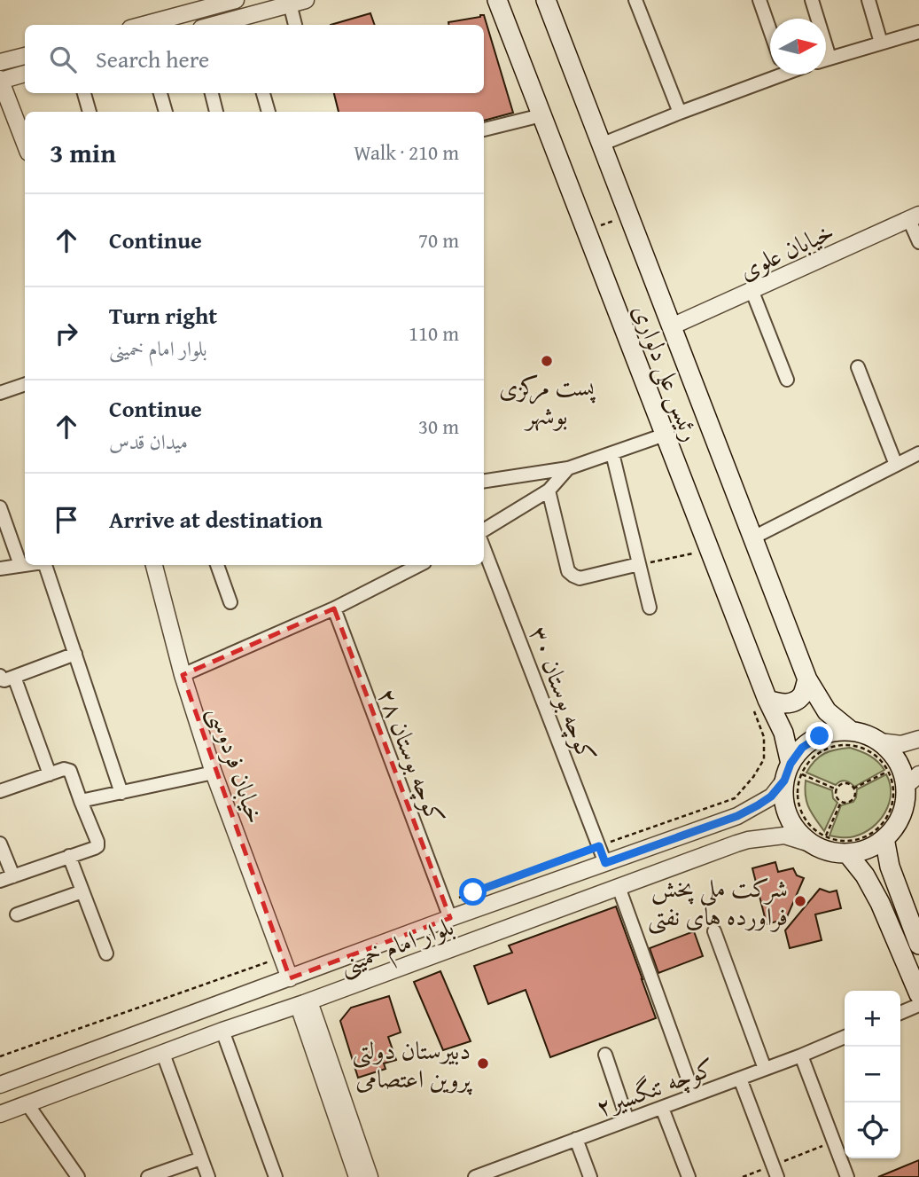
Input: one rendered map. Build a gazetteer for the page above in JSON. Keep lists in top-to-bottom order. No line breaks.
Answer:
{"streets":{"main road":["رئیس علی دلواری"],"street":["خیابان علوی","کوچه بوستان ۳۰","کوچه بوستان ۲۸","خیابان فردوسی","بلوار امام خمینی","کوچه تنگسیر۲"]},"crossings":[["خیابان علوی","رئیس علی دلواری"],["رئیس علی دلواری","بلوار امام خمینی"],["کوچه بوستان ۳۰","بلوار امام خمینی"],["کوچه بوستان ۲۸","بلوار امام خمینی"],["خیابان فردوسی","بلوار امام خمینی"]],"places":["پست مرکزی بوشهر","شرکت ملی پخش فراورده های نفتی","دبیرستان دولتی پروین اعتصامی"],"north":"right","page":{"search":"Search here","heading":["3 min","Walk · 210 m"],"list":[["Continue","70 m"],["Turn right","بلوار امام خمینی","110 m"],["Continue","میدان قدس","30 m"],"Arrive at destination"],"map_buttons":["+","−"]}}
